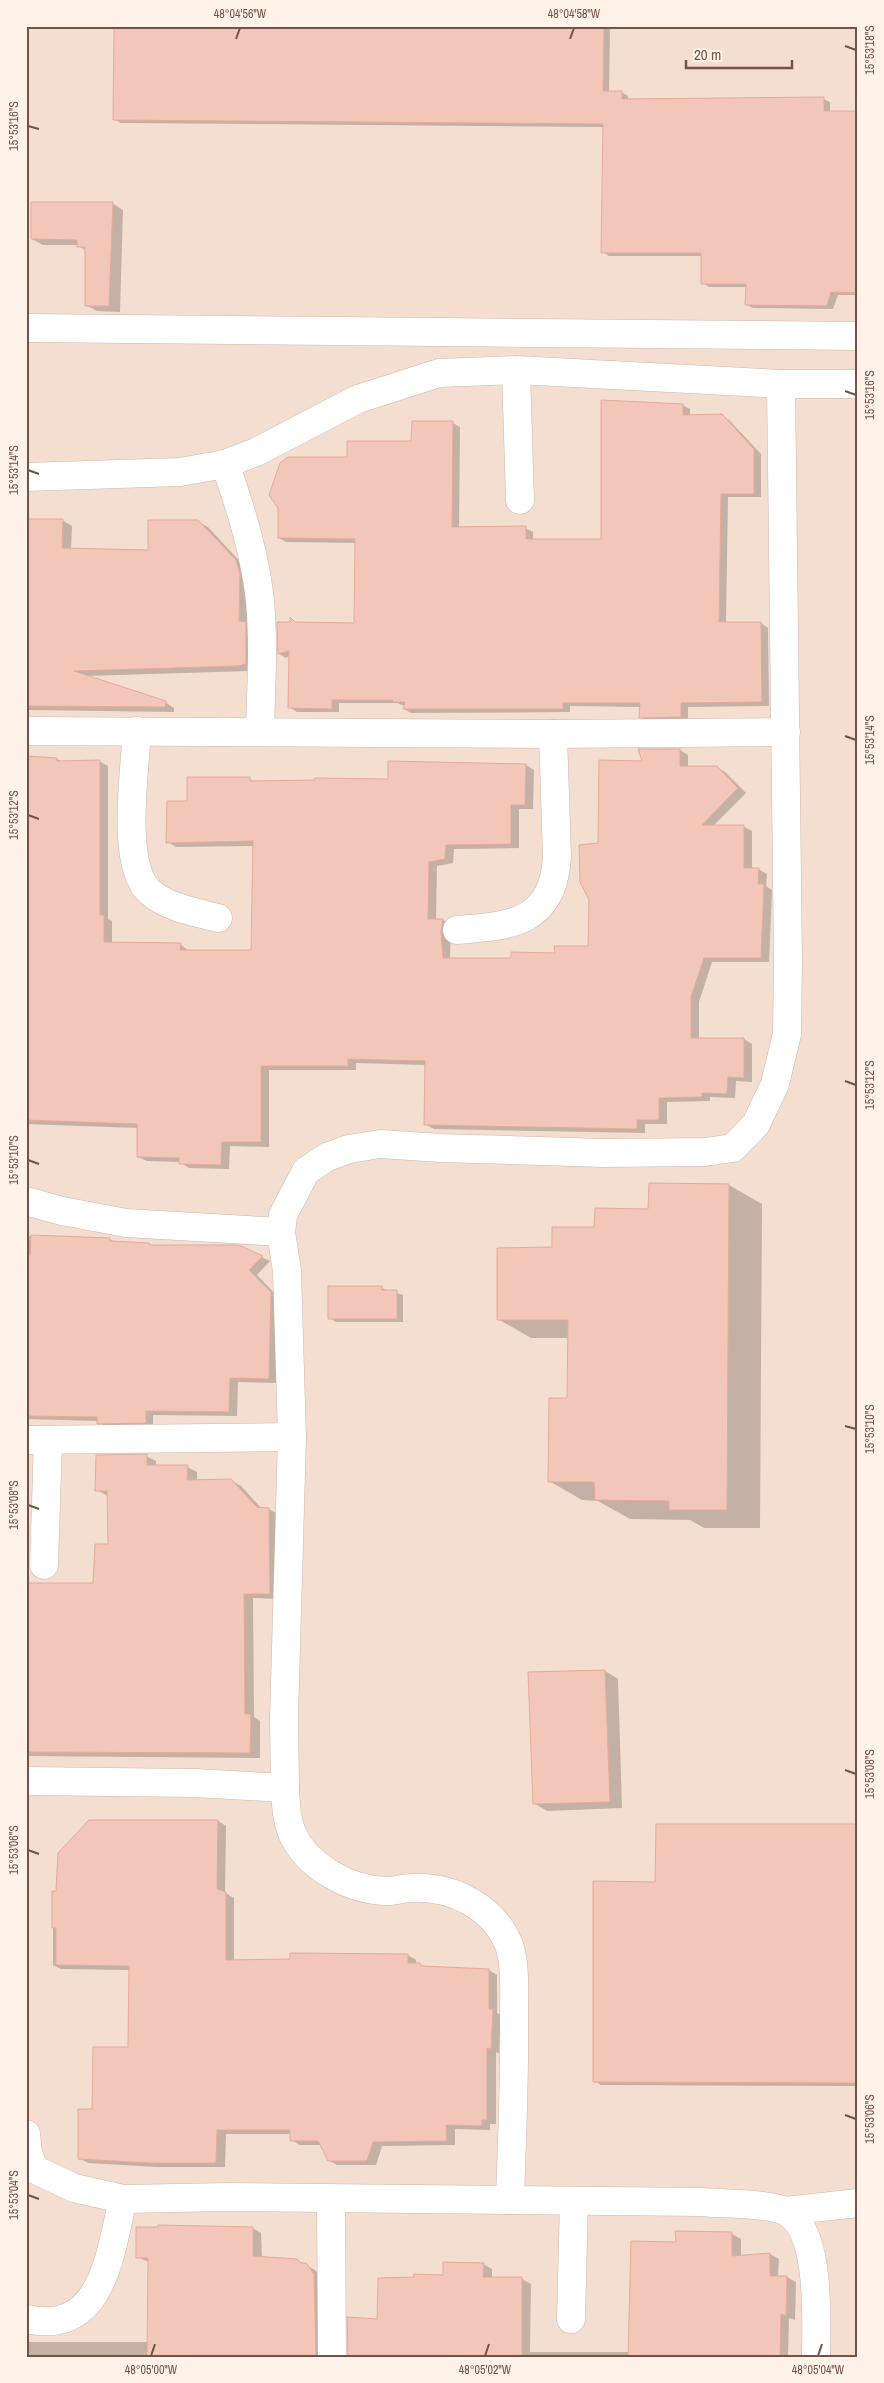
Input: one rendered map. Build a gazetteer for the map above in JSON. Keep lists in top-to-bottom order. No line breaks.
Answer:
{"scale_bar":"20 m","coordinates":["48°04'56\"W","48°04'58\"W","15°53'18\"S","15°53'16\"S","15°53'14\"S","15°53'12\"S","15°53'10\"S","15°53'08\"S","15°53'06\"S","15°53'04\"S","48°05'00\"W","48°05'02\"W","48°05'04\"W"]}
